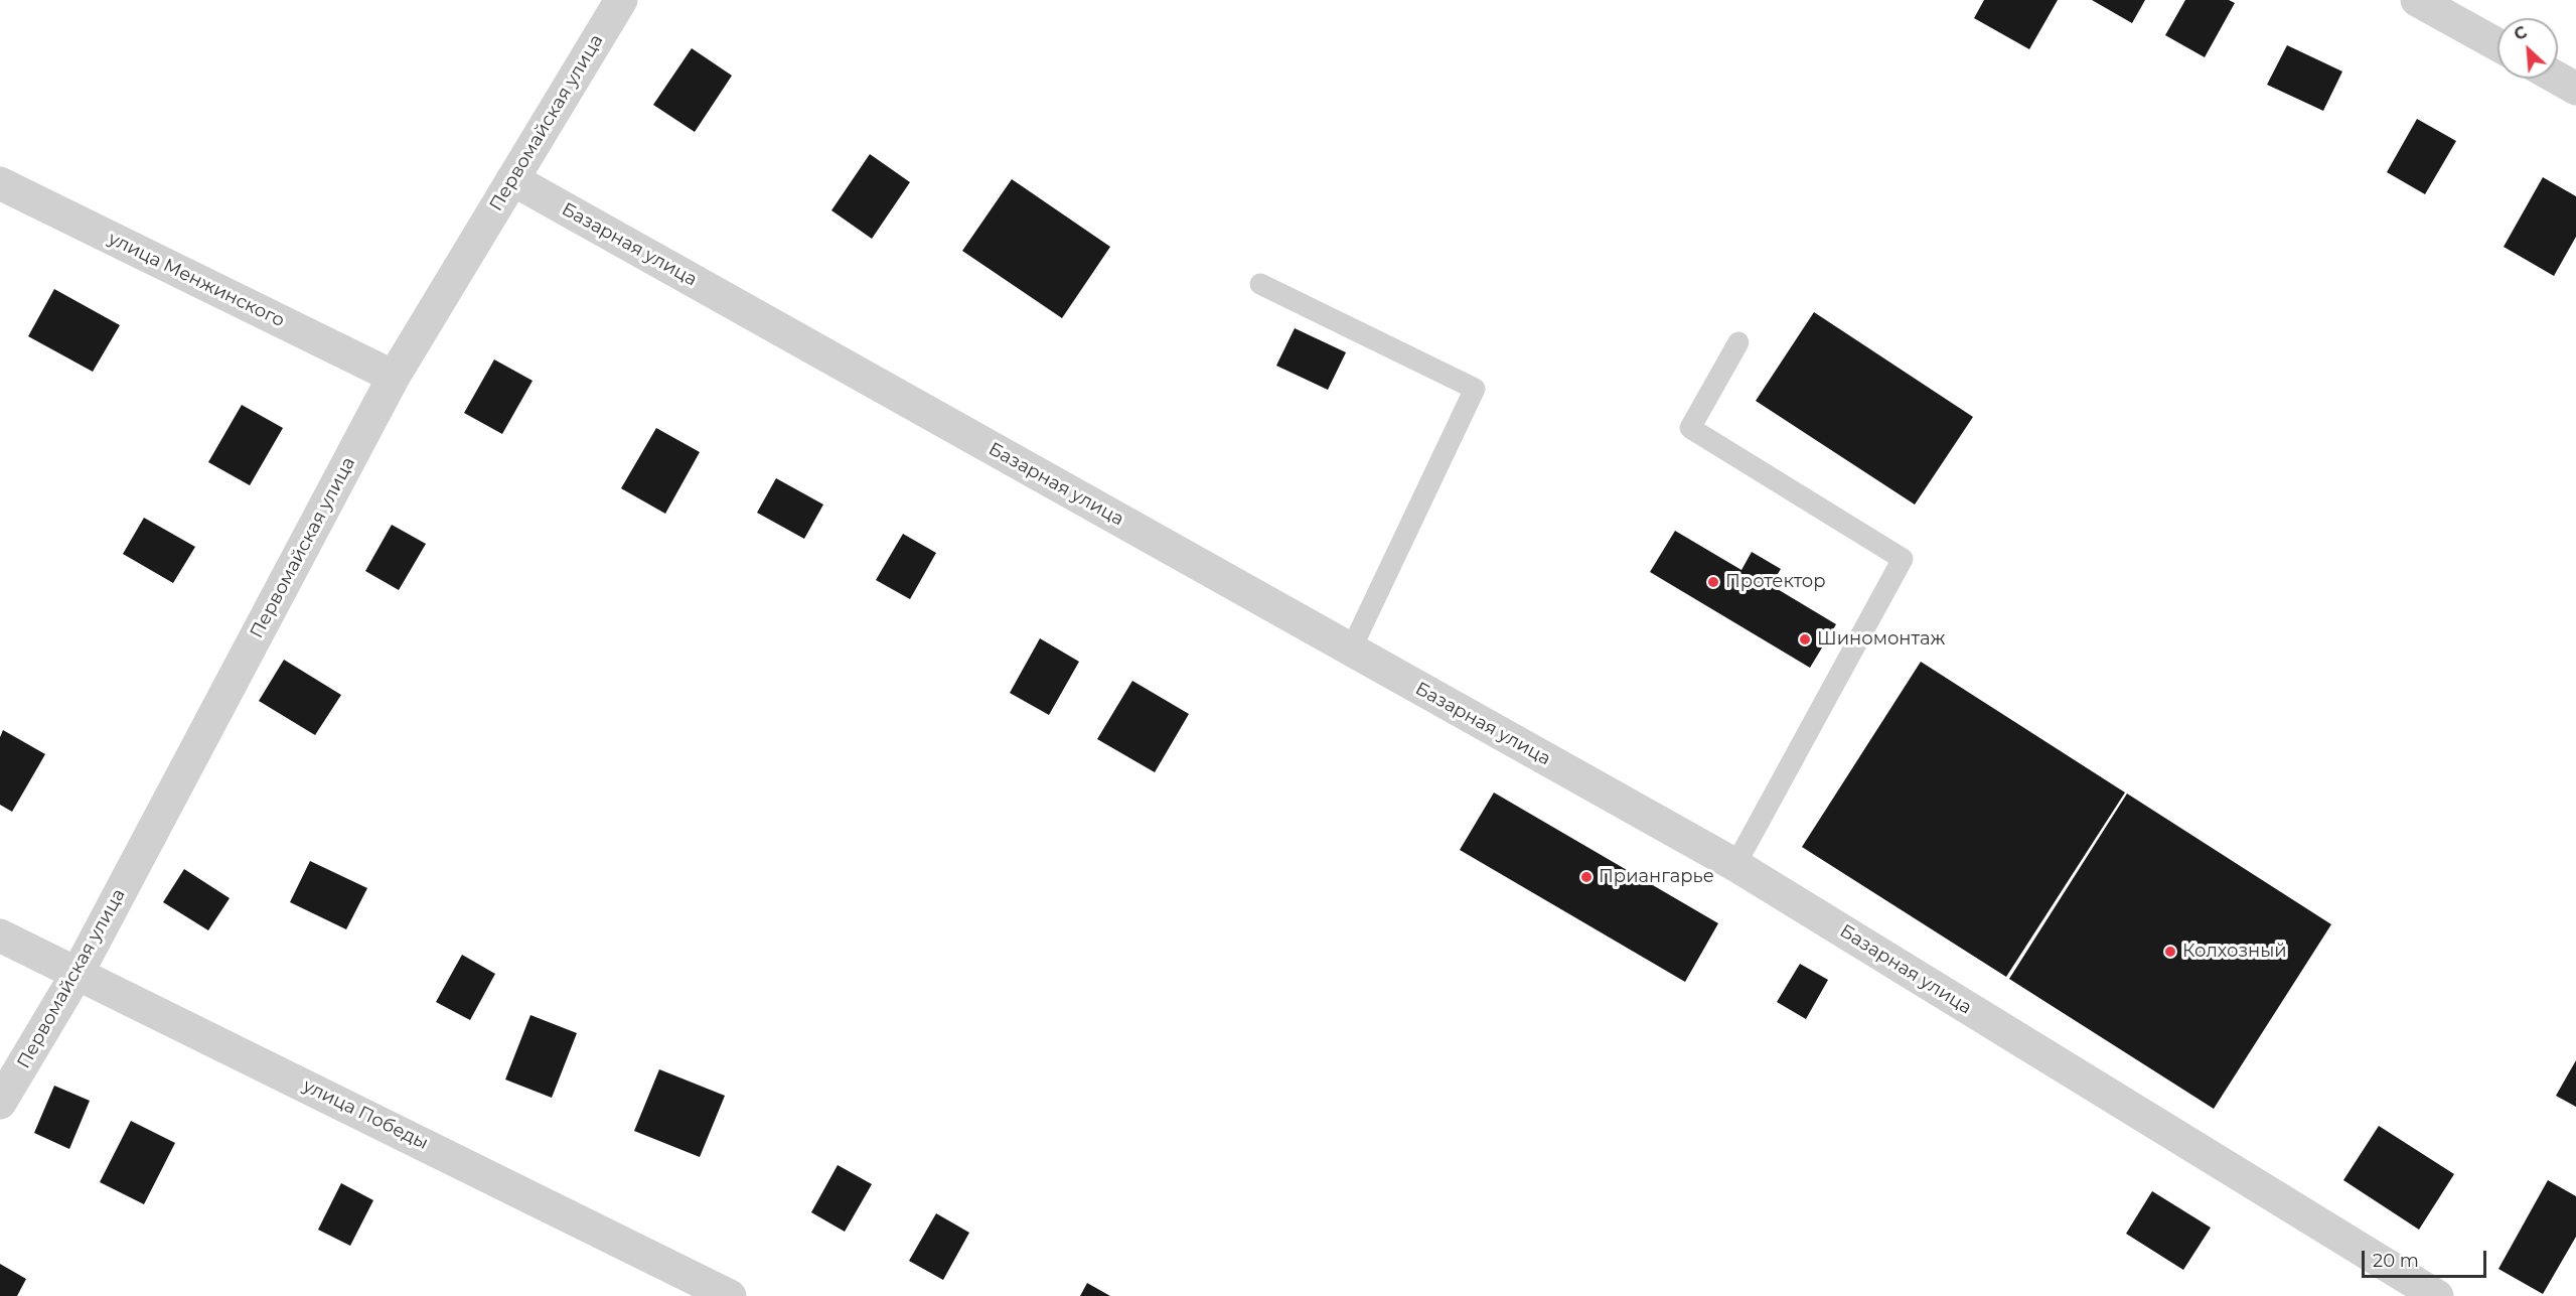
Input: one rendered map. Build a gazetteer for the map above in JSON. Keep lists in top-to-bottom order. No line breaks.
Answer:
{"streets":{"street":["Первомайская улица","Базарная улица","улица Менжинского","улица Победы"]},"crossings":[["Первомайская улица","Базарная улица"],["Первомайская улица","улица Менжинского"],["Первомайская улица","улица Победы"]],"places":["Протектор","Шиномонтаж","Приангарье","Колхозный"],"scale_bar":"20 m","north":"top left"}
